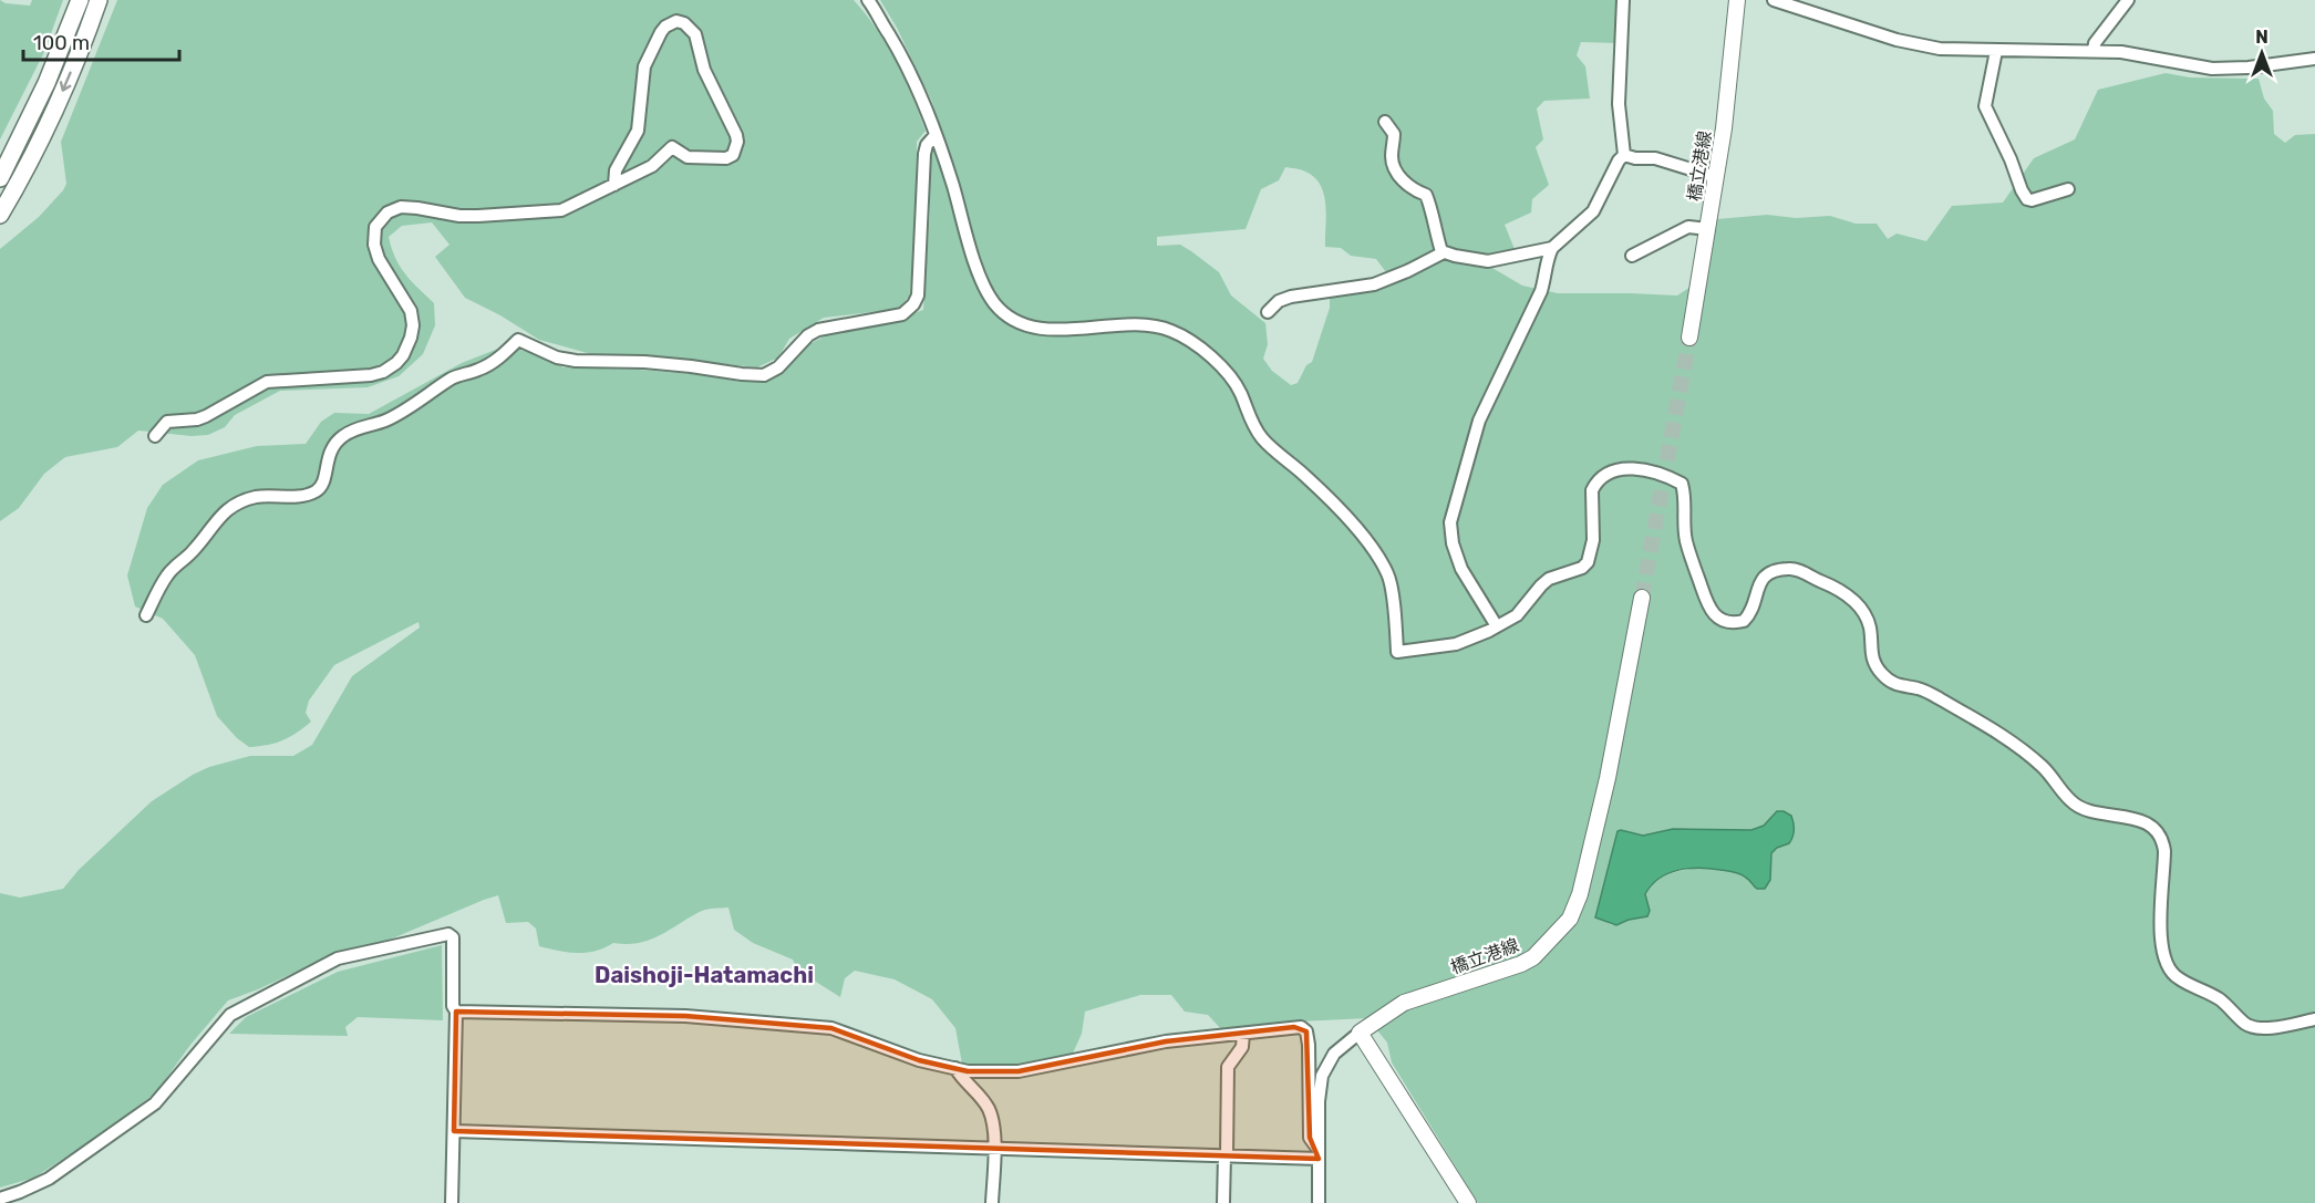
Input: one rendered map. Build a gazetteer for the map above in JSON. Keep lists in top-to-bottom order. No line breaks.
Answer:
{"streets":{"main road":["橋立港線"]},"districts":["Daishoji-Hatamachi"],"scale_bar":"100 m","north":"top"}
